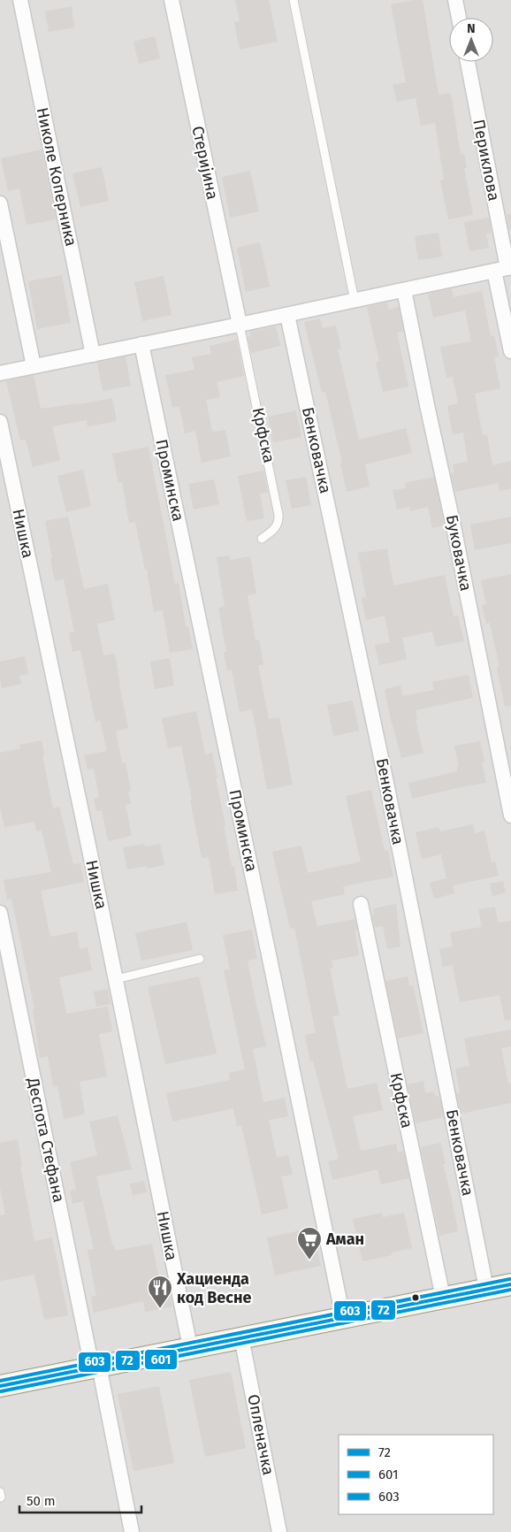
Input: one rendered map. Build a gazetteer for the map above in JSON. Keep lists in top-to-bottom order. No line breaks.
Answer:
{"streets":{"street":["Периклова","Стеријина","Николе Коперника","Крфска","Бенковачка","Проминска","Нишка","Буковачка","Деспота Стефана","Опленачка"]},"crossings":[["Стеријина","Крфска"]],"places":{"supermarket":["Аман"],"restaurant":["Хациенда код Весне"]},"lines":["transit line 603","transit line 72","transit line 601"],"legend":["72","601","603"],"scale_bar":"50 m","north":"top"}
